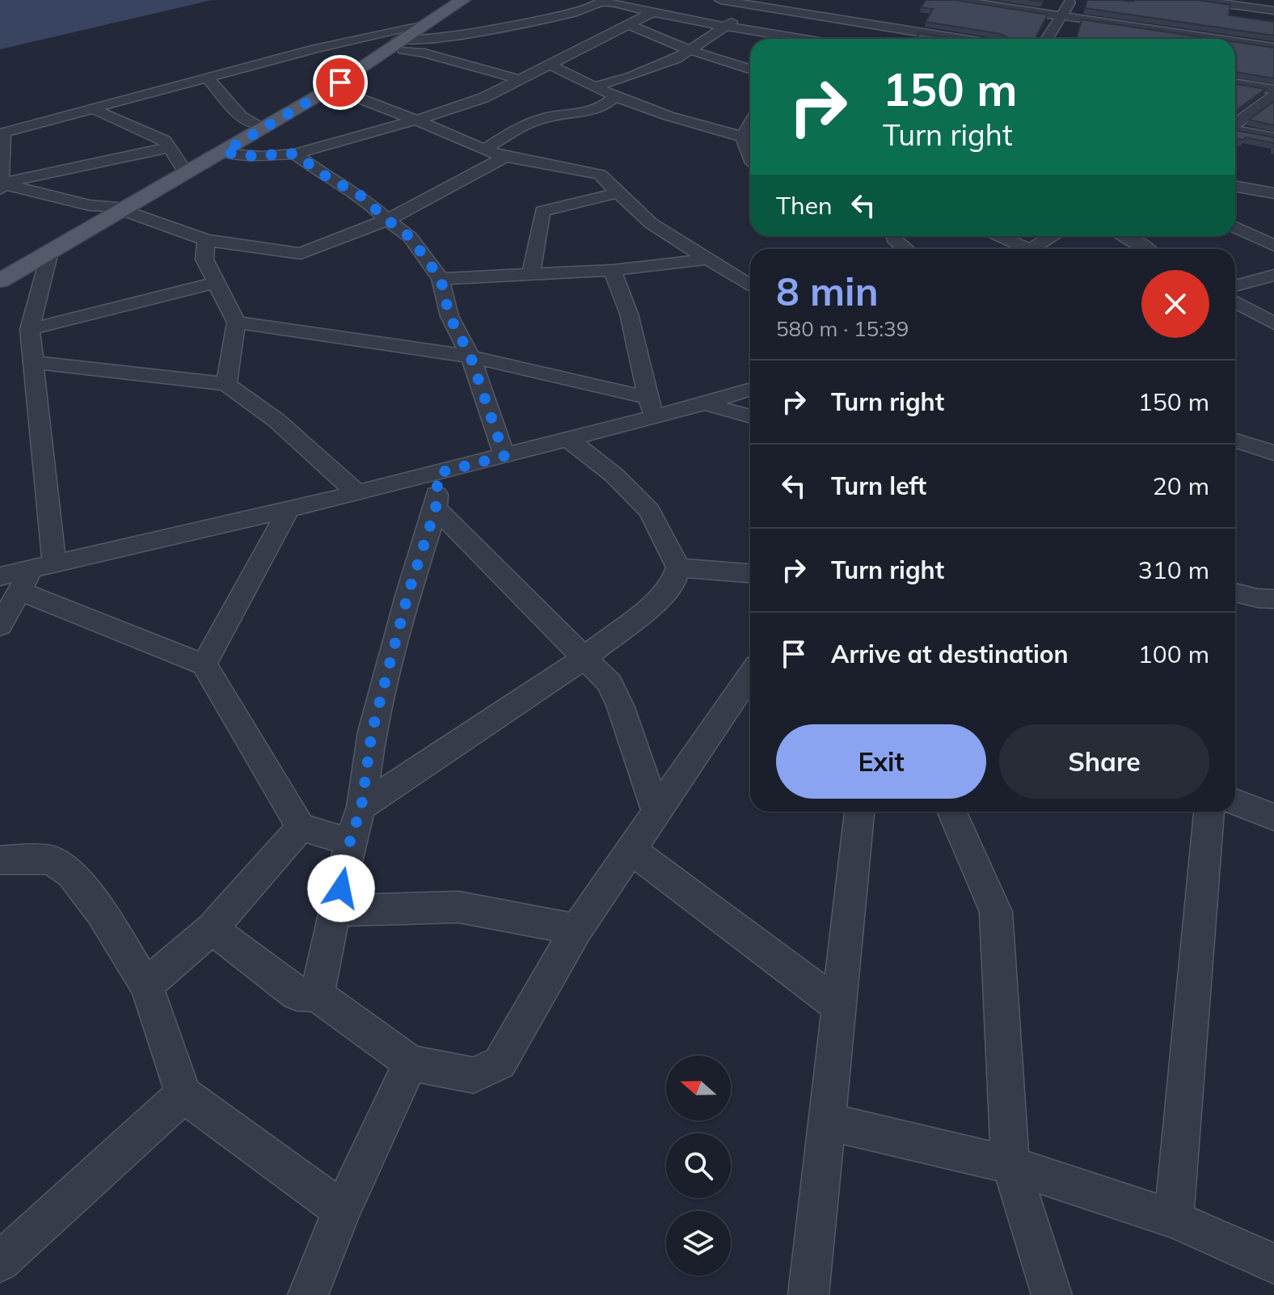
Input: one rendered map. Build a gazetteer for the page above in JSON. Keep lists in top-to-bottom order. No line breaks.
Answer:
{"north":"left","page":{"turn":["150 m","Turn right"],"then":"Then","heading":["8 min","580 m · 15:39"],"list":[{"name":"Turn right","value":"150 m"},{"name":"Turn left","value":"20 m"},{"name":"Turn right","value":"310 m"},{"name":"Arrive at destination","value":"100 m"}],"buttons":["Exit","Share"]}}
